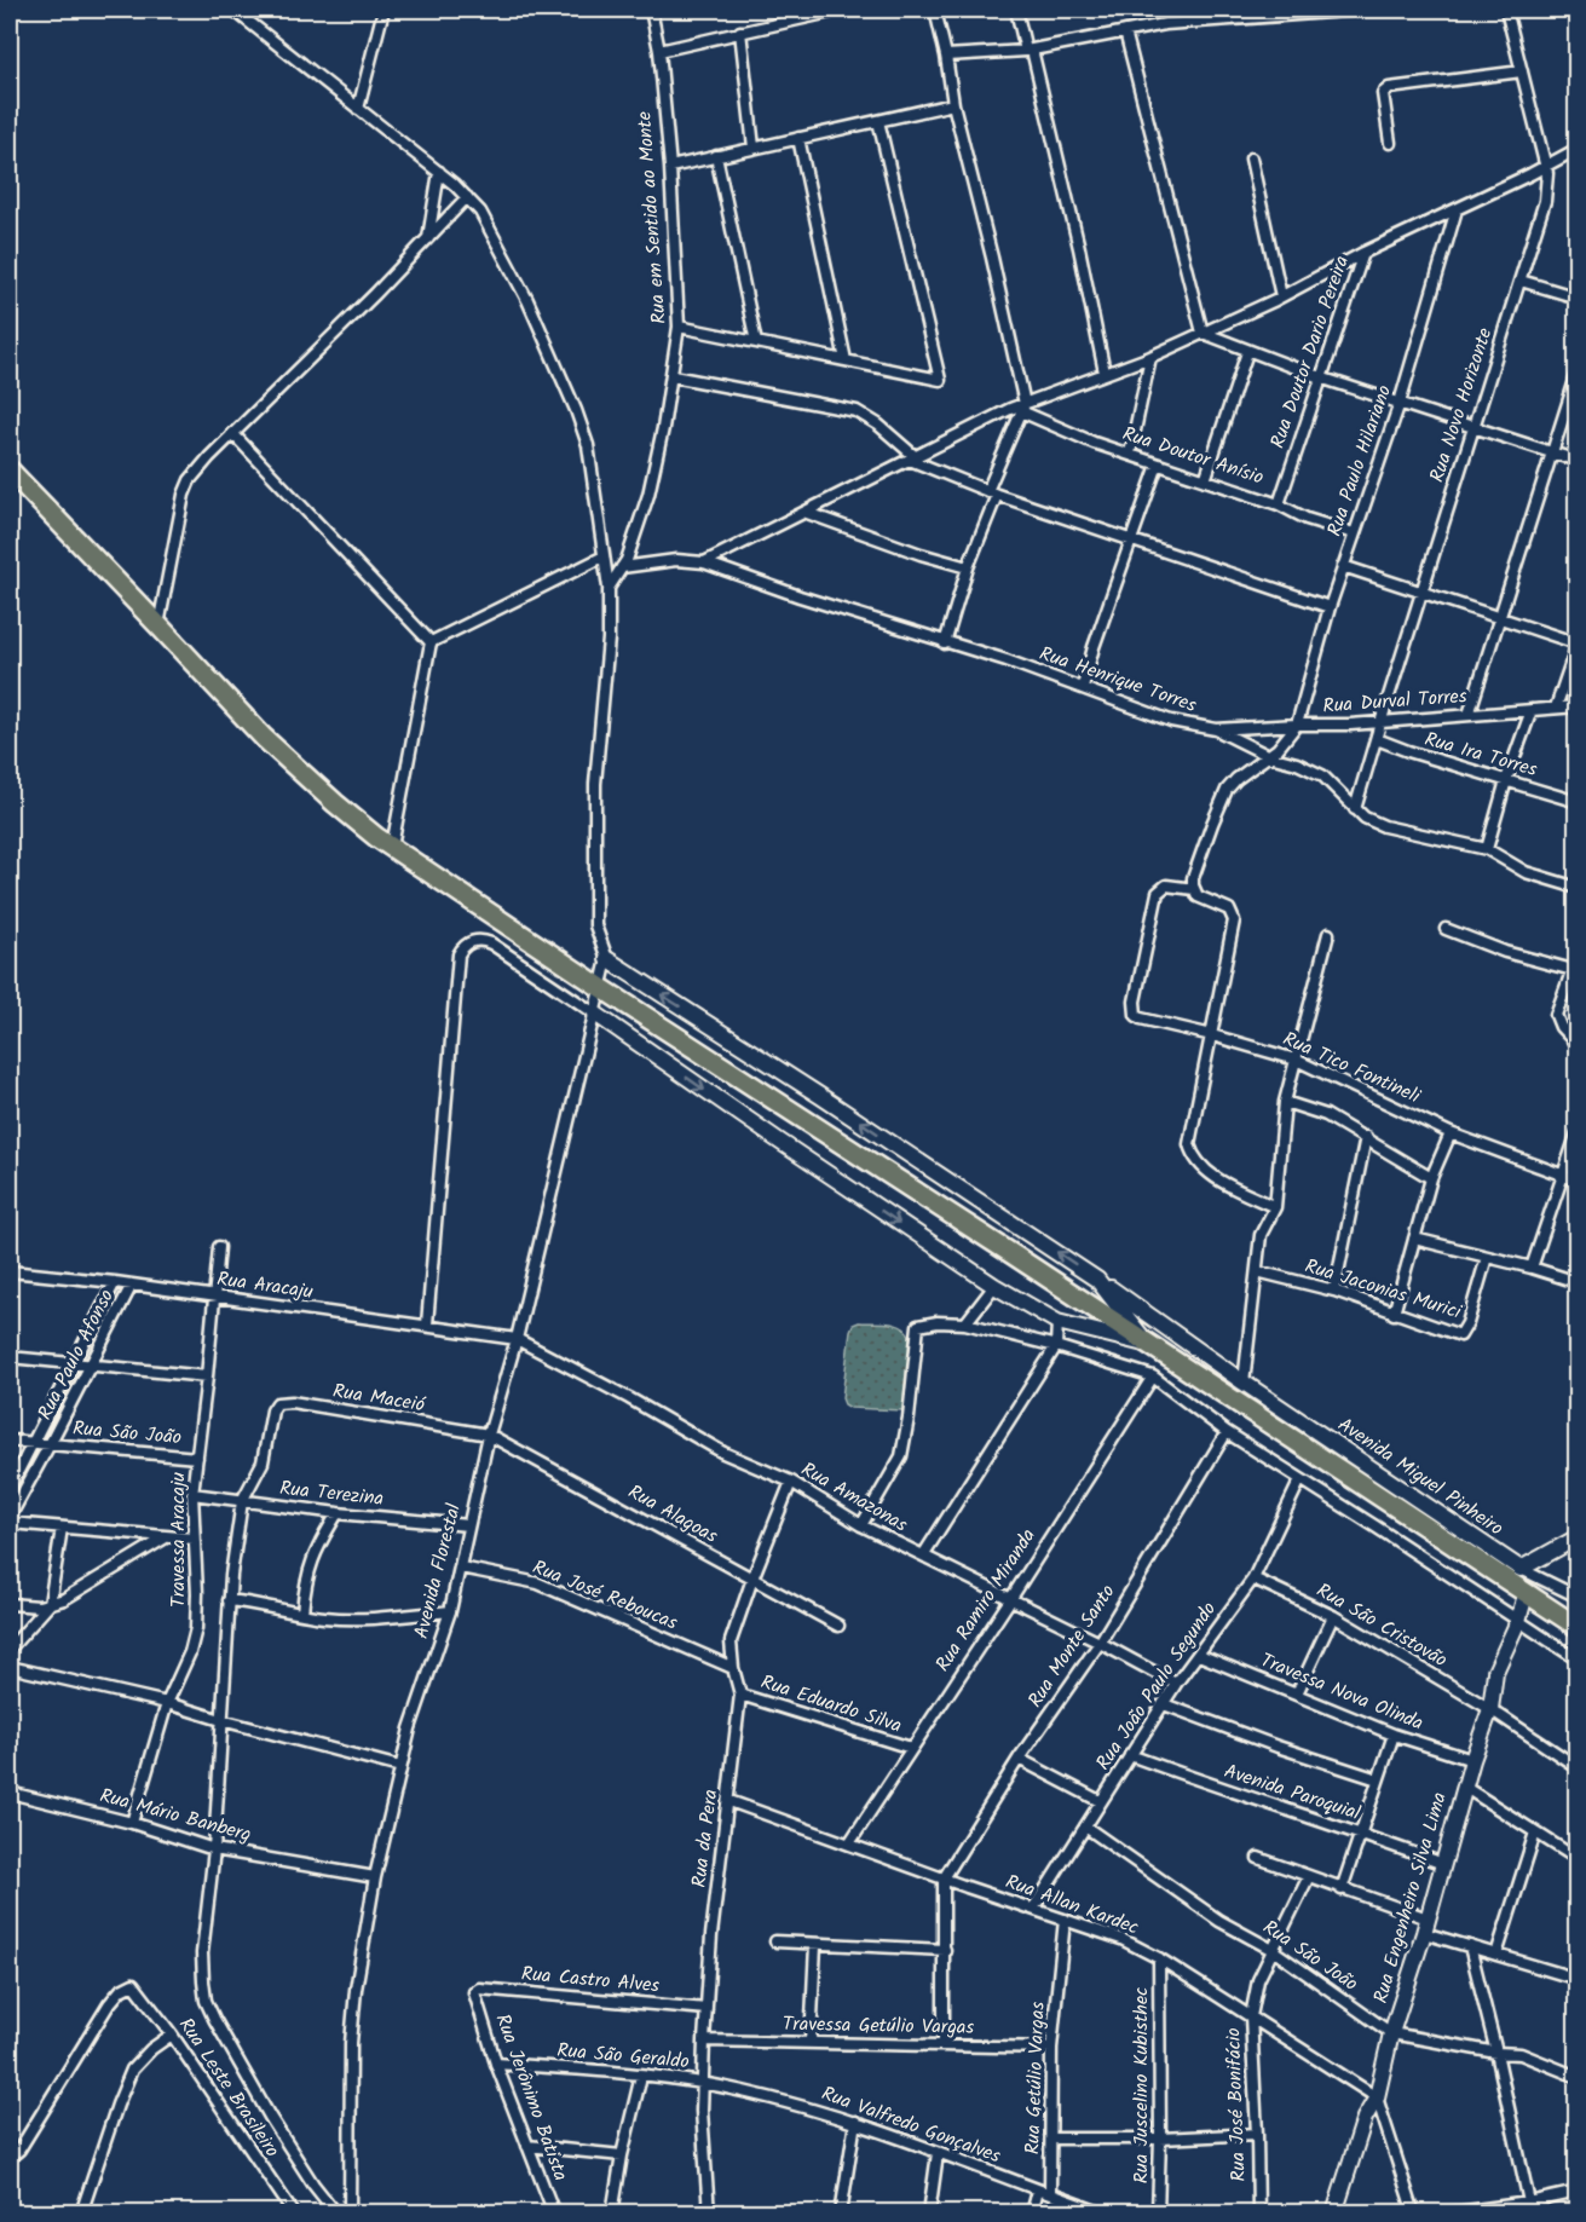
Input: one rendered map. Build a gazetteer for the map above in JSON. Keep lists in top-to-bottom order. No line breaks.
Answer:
{"streets":{"street":["Rua em Sentido ao Monte","Rua Doutor Dario Pereira","Rua Novo Horizonte","Rua Doutor Anísio","Rua Paulo Hilariano","Rua Henrique Torres","Rua Durval Torres","Rua Ira Torres","Rua Tico Fontineli","Rua Aracaju","Rua Jaconias Murici","Rua Paulo Afonso","Rua Maceió","Rua São João","Avenida Miguel Pinheiro","Rua Terezina","Rua Amazonas","Rua Alagoas","Travessa Aracaju","Avenida Florestal","Rua José Reboucas","Rua Ramiro Miranda","Rua São Cristovão","Rua Monte Santo","Rua João Paulo Segundo","Travessa Nova Olinda","Rua Eduardo Silva","Avenida Paroquial","Rua Mário Banberg","Rua da Pera","Rua Engenheiro Silva Lima","Rua Allan Kardec","Rua Castro Alves","Travessa Getúlio Vargas","Rua São Geraldo","Rua Getúlio Vargas","Rua Juscelino Kubisthec","Rua Leste Brasileiro","Rua Jerônimo Batista","Rua José Bonifácio","Rua Valfredo Gonçalves"]},"crossings":[["Rua em Sentido ao Monte","Rua Henrique Torres"],["Rua Doutor Dario Pereira","Rua Doutor Anísio"],["Rua Novo Horizonte","Rua Henrique Torres"],["Rua Novo Horizonte","Rua Durval Torres"],["Rua Novo Horizonte","Rua Ira Torres"],["Rua Doutor Anísio","Rua Paulo Hilariano"],["Rua Paulo Hilariano","Rua Durval Torres"],["Rua Henrique Torres","Rua Durval Torres"],["Rua Aracaju","Rua Paulo Afonso"],["Rua Aracaju","Rua Amazonas"],["Rua Aracaju","Travessa Aracaju"],["Rua Aracaju","Avenida Florestal"],["Rua Paulo Afonso","Rua São João"],["Rua Maceió","Rua Terezina"],["Rua Maceió","Rua Alagoas"],["Rua Maceió","Avenida Florestal"],["Rua São João","Travessa Aracaju"],["Rua São João","Rua João Paulo Segundo"],["Rua São João","Rua Engenheiro Silva Lima"],["Rua São João","Rua José Bonifácio"],["Avenida Miguel Pinheiro","Avenida Florestal"],["Rua Terezina","Travessa Aracaju"],["Rua Terezina","Avenida Florestal"],["Rua Amazonas","Avenida Florestal"],["Rua Amazonas","Rua Ramiro Miranda"],["Rua Amazonas","Rua Monte Santo"],["Rua Amazonas","Rua João Paulo Segundo"],["Rua Amazonas","Rua da Pera"],["Rua Alagoas","Avenida Florestal"],["Rua Alagoas","Rua da Pera"],["Travessa Aracaju","Rua Mário Banberg"],["Avenida Florestal","Rua José Reboucas"],["Avenida Florestal","Rua Mário Banberg"],["Rua José Reboucas","Rua da Pera"],["Rua Ramiro Miranda","Rua Eduardo Silva"],["Rua Ramiro Miranda","Rua Allan Kardec"],["Rua São Cristovão","Rua João Paulo Segundo"],["Rua São Cristovão","Rua Engenheiro Silva Lima"],["Rua Monte Santo","Rua Allan Kardec"],["Rua João Paulo Segundo","Travessa Nova Olinda"],["Rua João Paulo Segundo","Avenida Paroquial"],["Rua João Paulo Segundo","Rua Allan Kardec"],["Travessa Nova Olinda","Rua Engenheiro Silva Lima"],["Rua Eduardo Silva","Rua da Pera"],["Avenida Paroquial","Rua Engenheiro Silva Lima"],["Rua da Pera","Rua Allan Kardec"],["Rua da Pera","Rua Castro Alves"],["Rua da Pera","Travessa Getúlio Vargas"],["Rua da Pera","Rua São Geraldo"],["Rua da Pera","Rua Valfredo Gonçalves"],["Rua Engenheiro Silva Lima","Rua Allan Kardec"],["Rua Allan Kardec","Rua Getúlio Vargas"],["Rua Allan Kardec","Rua Juscelino Kubisthec"],["Rua Allan Kardec","Rua José Bonifácio"],["Rua Castro Alves","Rua Jerônimo Batista"],["Travessa Getúlio Vargas","Rua Getúlio Vargas"],["Rua São Geraldo","Rua Jerônimo Batista"],["Rua São Geraldo","Rua Valfredo Gonçalves"],["Rua Getúlio Vargas","Rua Valfredo Gonçalves"]]}
